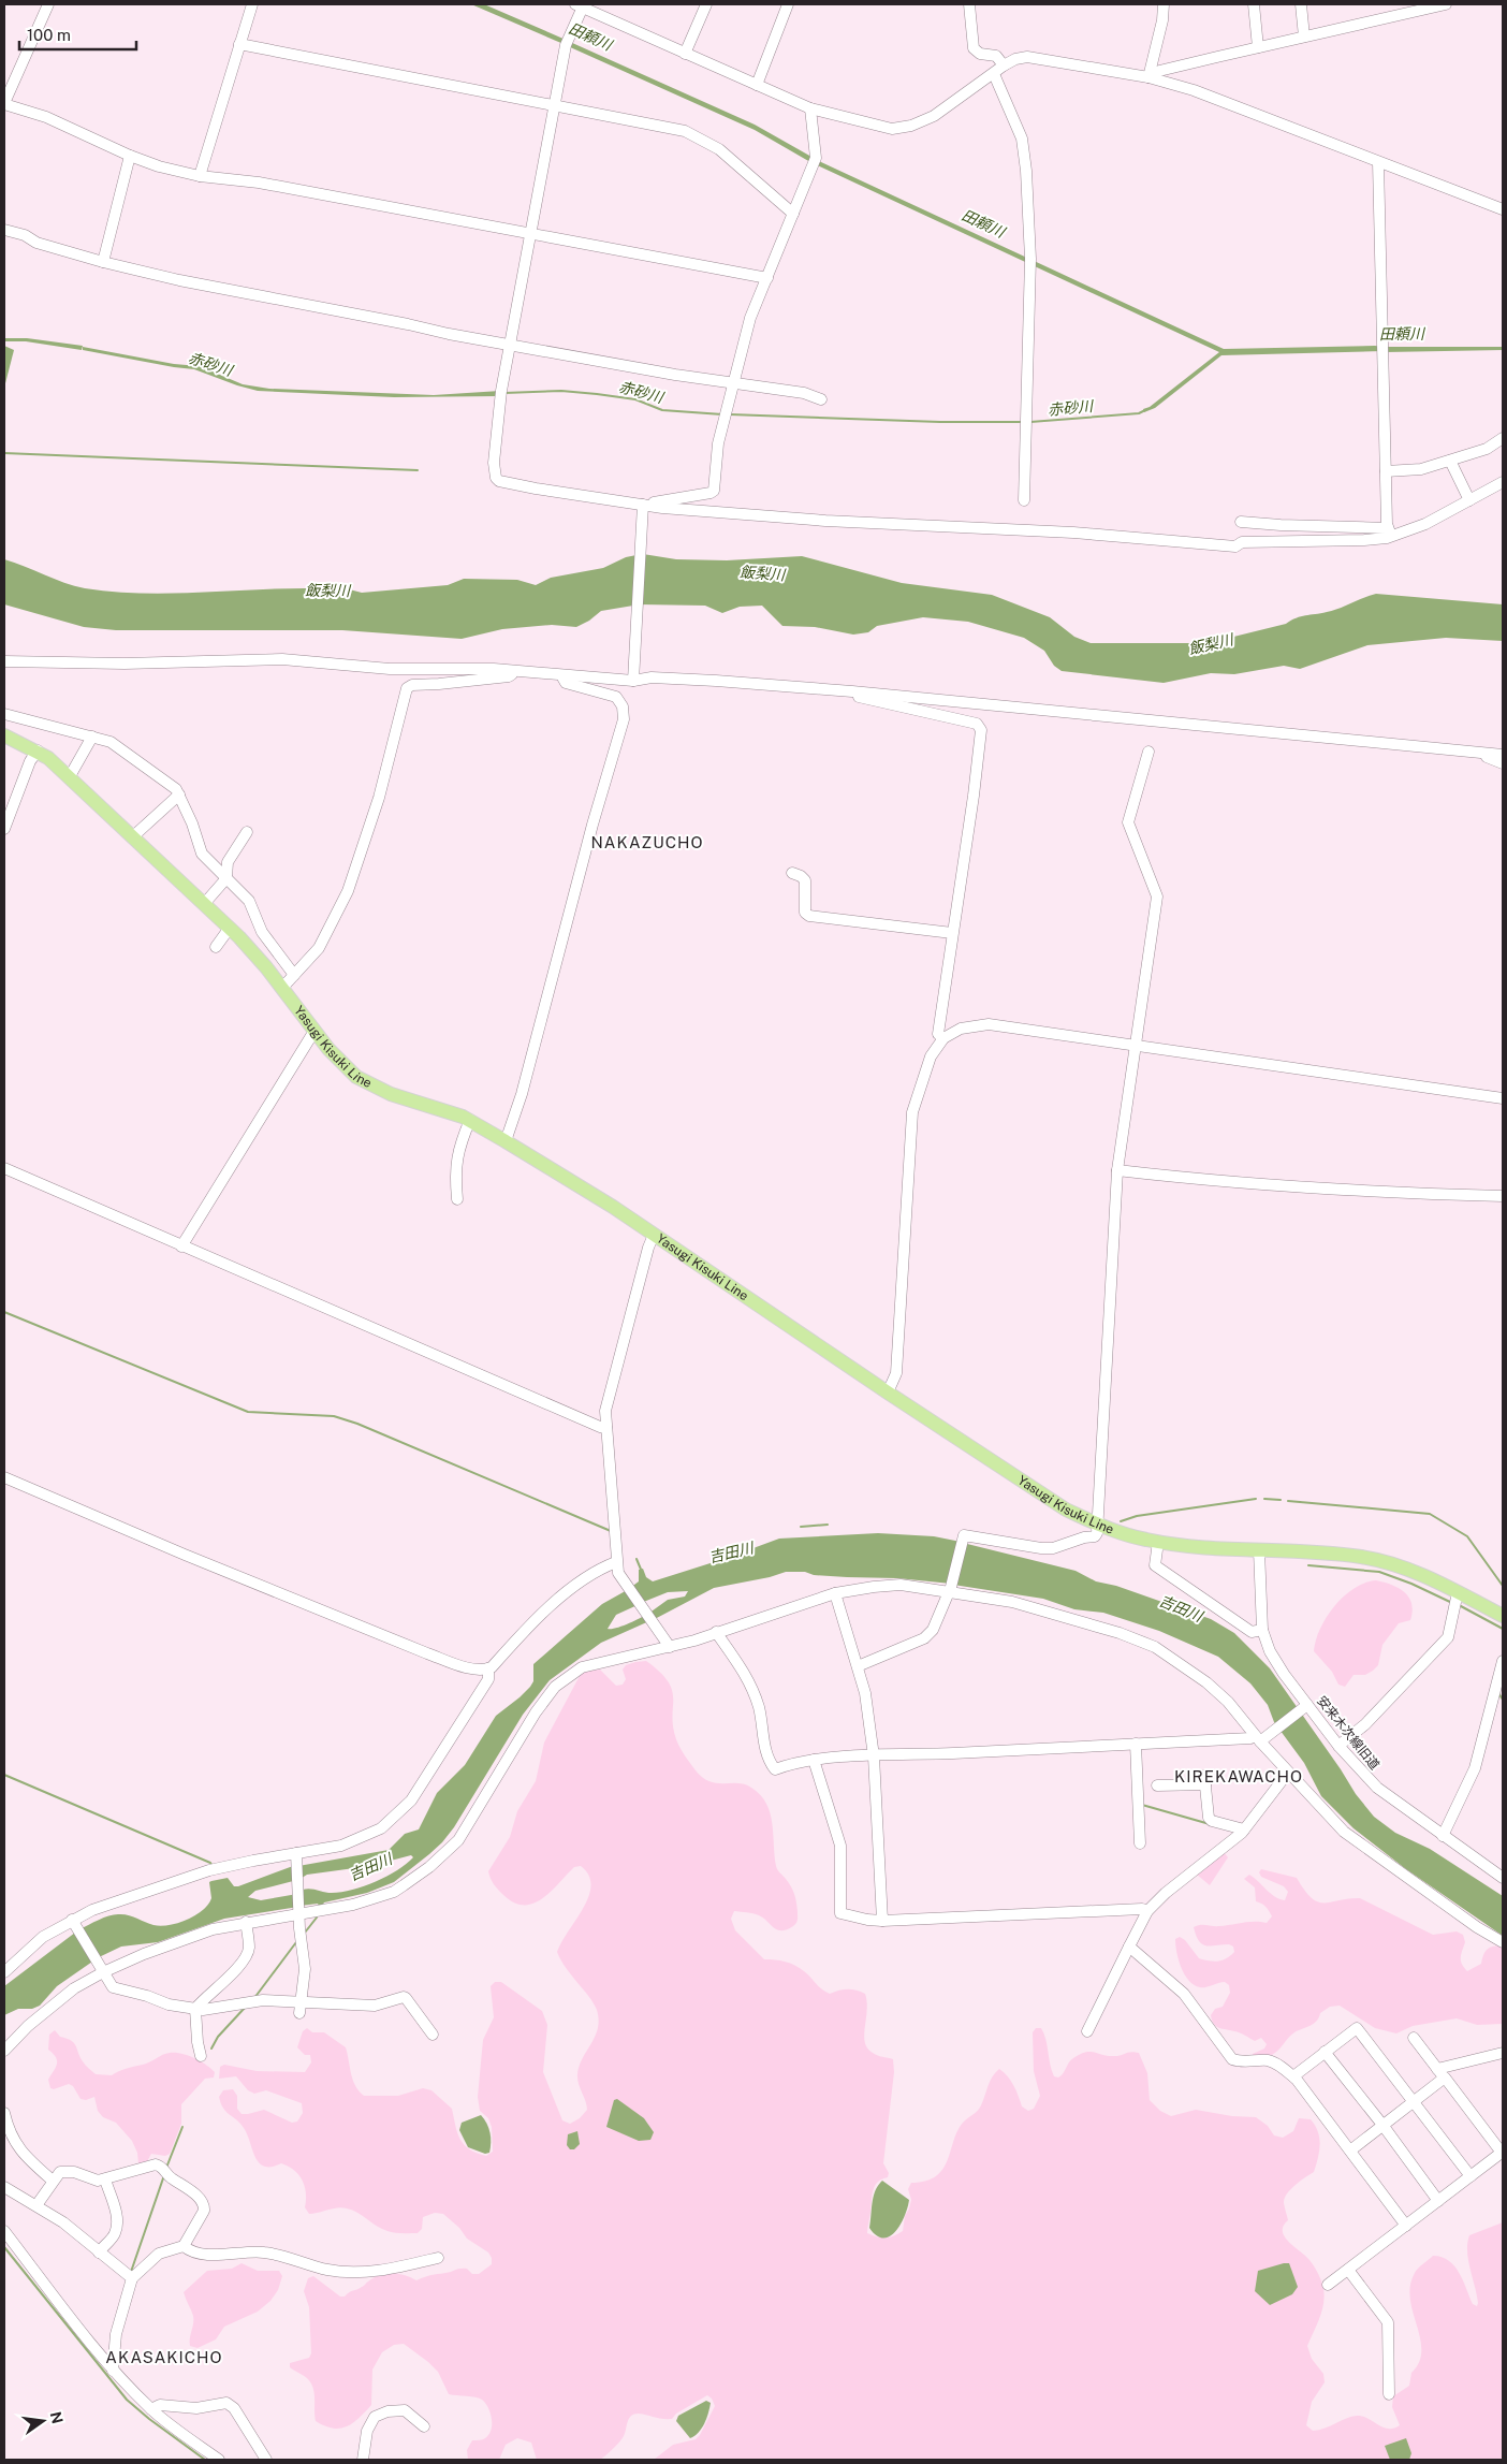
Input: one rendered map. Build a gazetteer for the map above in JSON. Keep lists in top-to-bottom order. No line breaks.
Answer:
{"streets":{"main road":["Yasugi Kisuki Line"],"street":["安来木次線旧道"]},"crossings":[["Yasugi Kisuki Line","安来木次線旧道"]],"districts":["NAKAZUCHO","KIREKAWACHO","AKASAKICHO"],"water":["田頼川","赤砂川","飯梨川","吉田川"],"scale_bar":"100 m","north":"right"}
